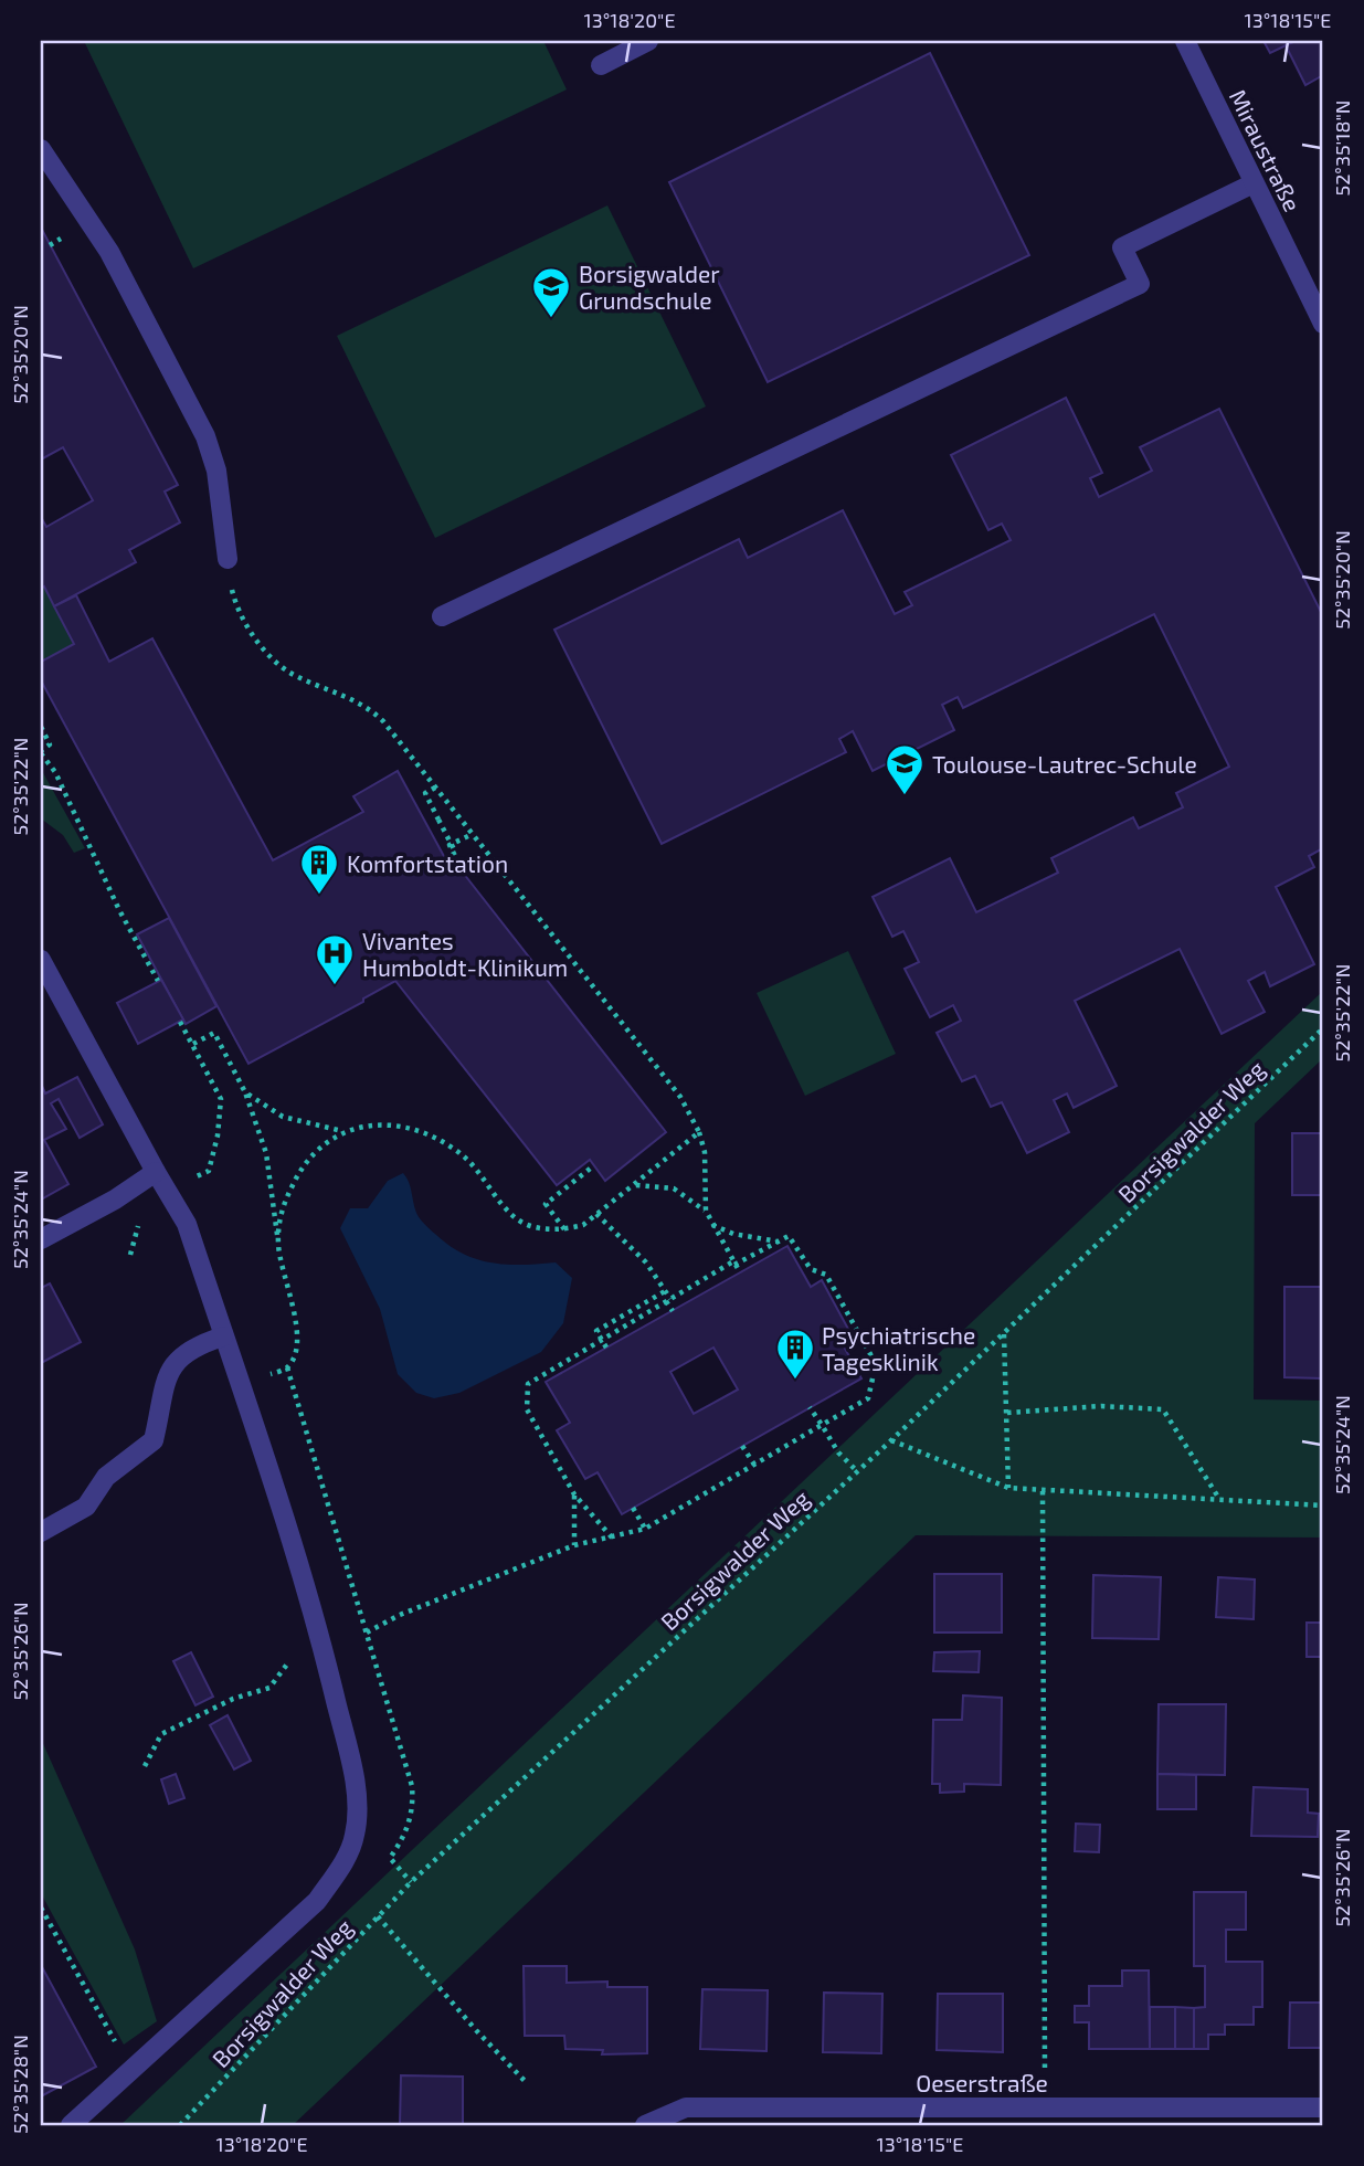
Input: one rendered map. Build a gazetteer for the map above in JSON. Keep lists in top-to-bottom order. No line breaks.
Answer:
{"streets":{"street":["Miraustraße","Oeserstraße"],"path":["Borsigwalder Weg"]},"places":{"school or university":["Borsigwalder Grundschule","Toulouse-Lautrec-Schule"],"building":["Komfortstation","Psychiatrische Tagesklinik"],"hospital":["Vivantes Humboldt-Klinikum"]},"coordinates":["13°18'20\"E","13°18'15\"E","52°35'18\"N","52°35'20\"N","52°35'22\"N","52°35'24\"N","52°35'26\"N","52°35'28\"N"]}
